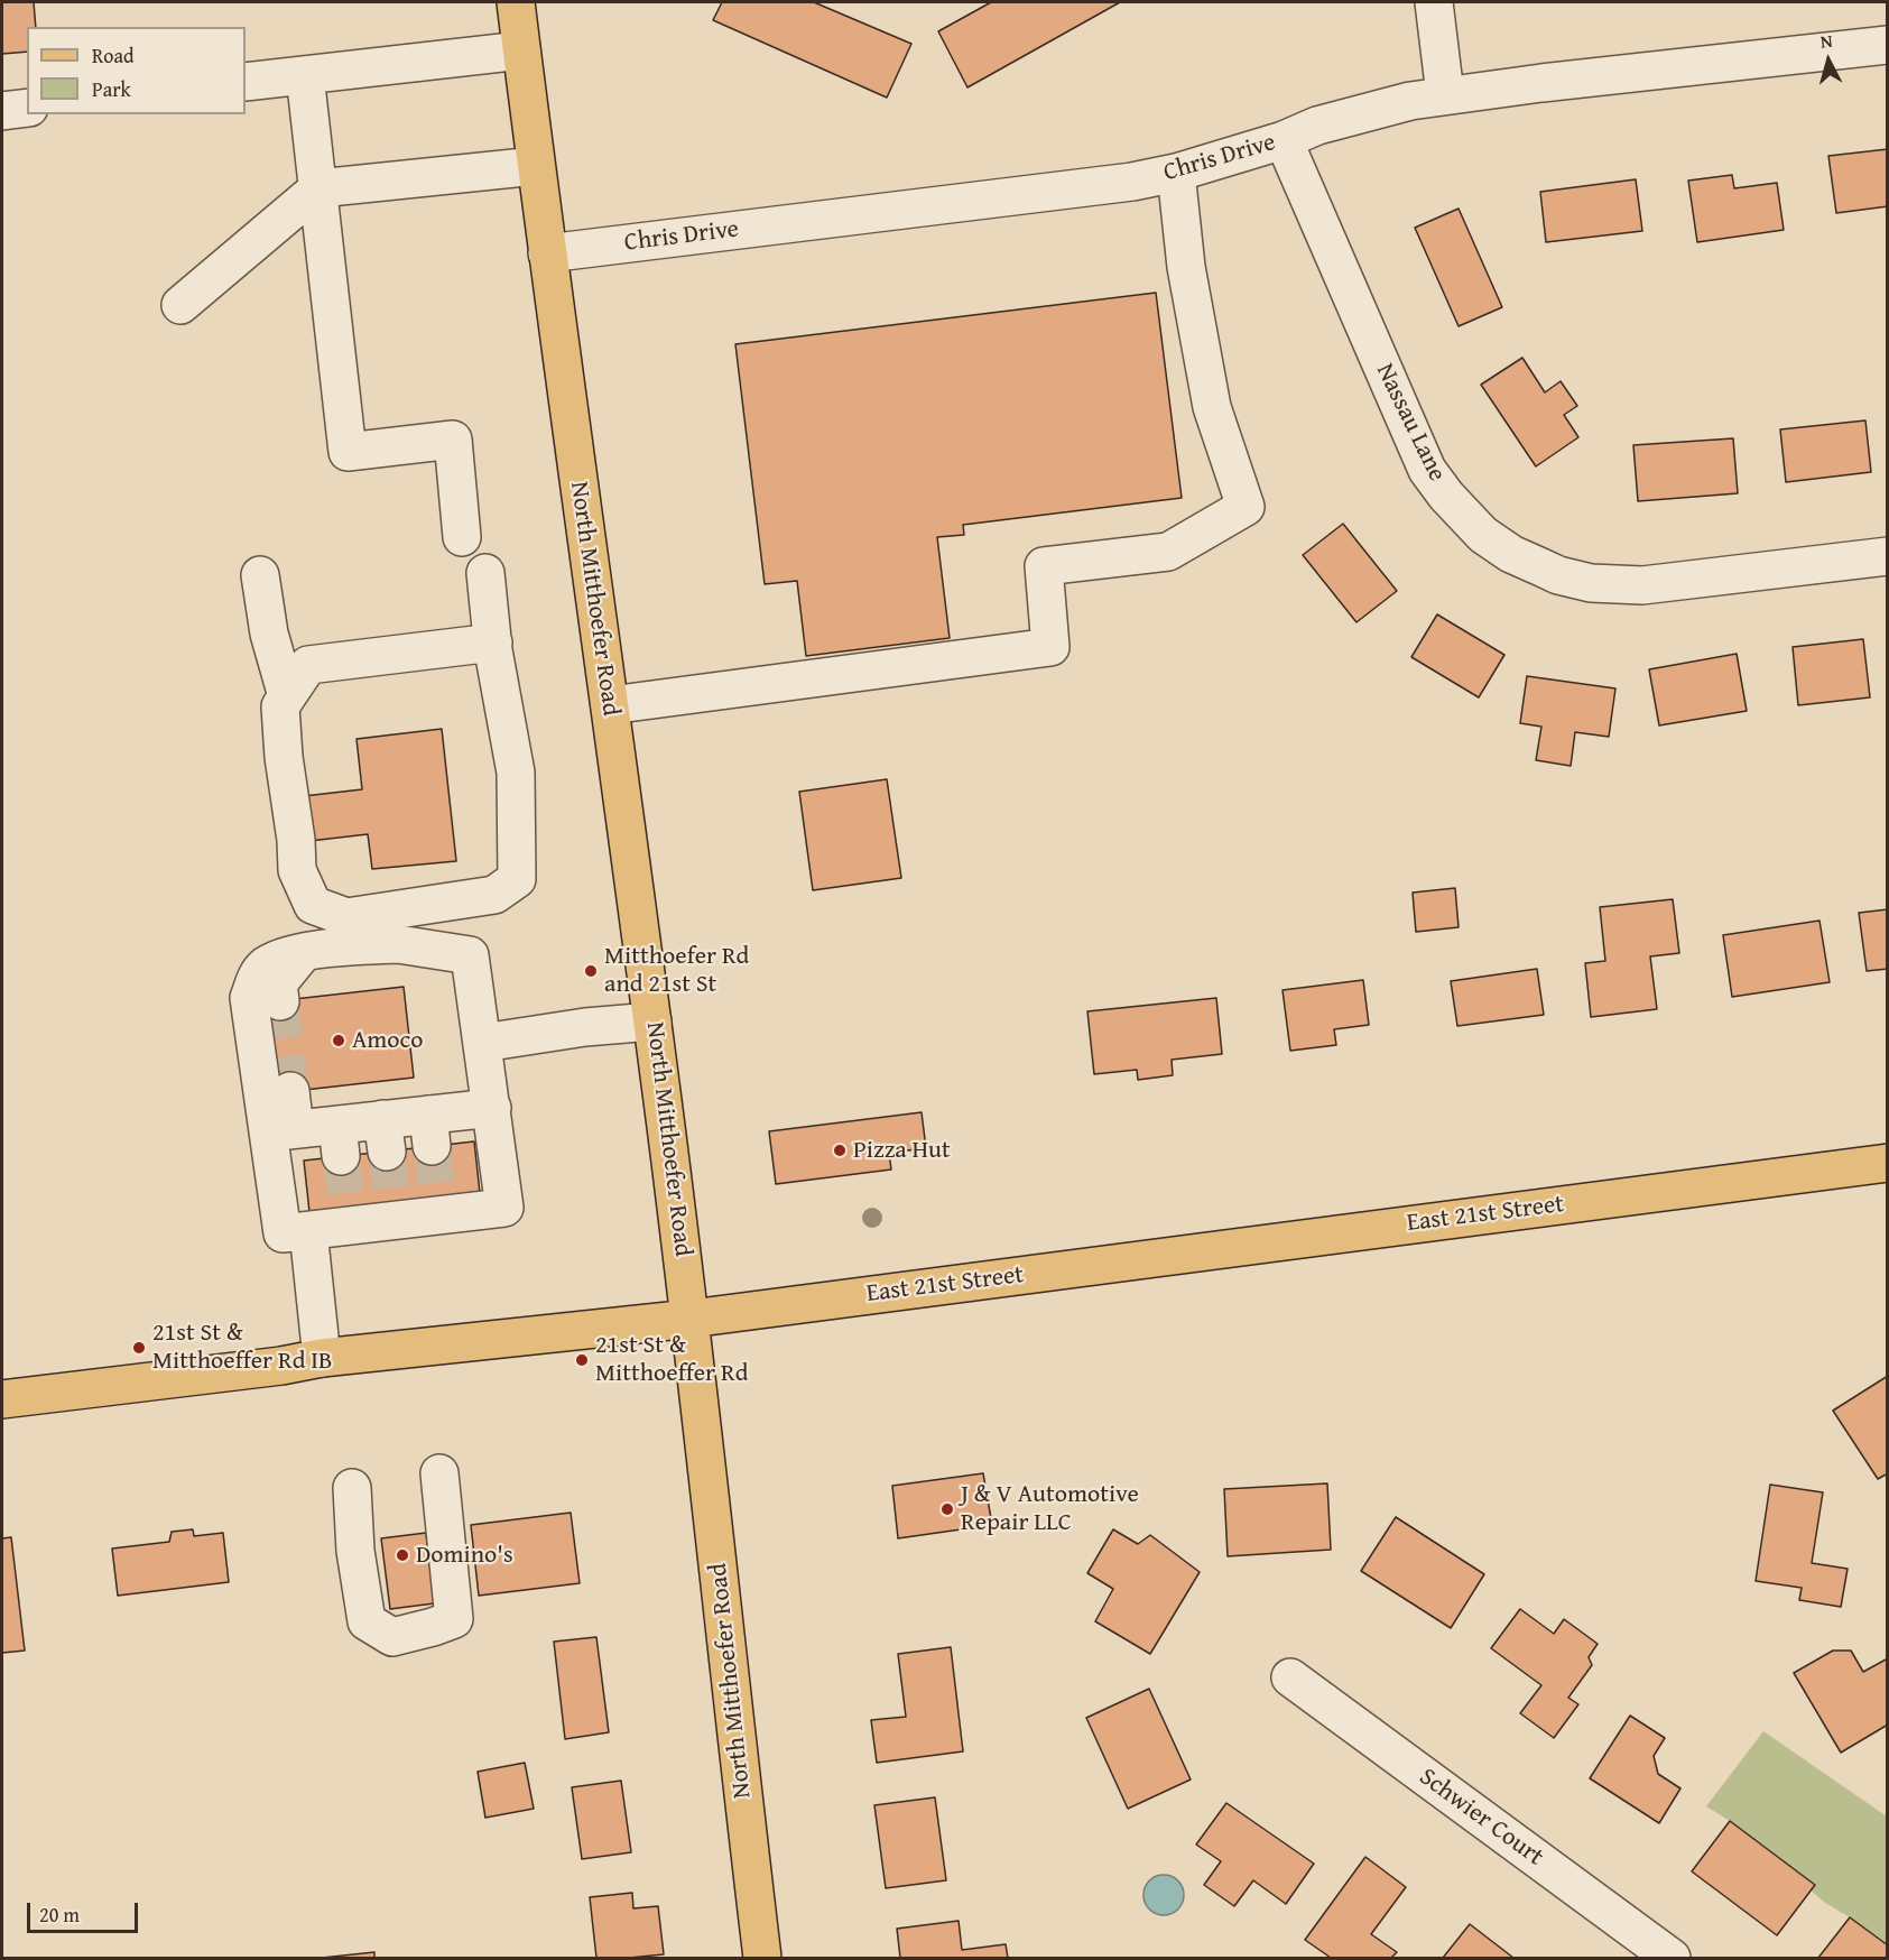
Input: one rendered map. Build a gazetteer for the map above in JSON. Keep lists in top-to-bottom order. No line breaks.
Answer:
{"streets":{"main road":["North Mitthoefer Road","East 21st Street"],"street":["Chris Drive","Nassau Lane","Schwier Court"]},"crossings":[["Chris Drive","Nassau Lane"],["Chris Drive","North Mitthoefer Road"],["North Mitthoefer Road","East 21st Street"]],"places":["Mitthoefer Rd and 21st St","Amoco","Pizza Hut","21st St & Mitthoeffer Rd IB","21st St & Mitthoeffer Rd","J & V Automotive Repair LLC","Domino's"],"legend":["Road","Park"],"scale_bar":"20 m","north":"top"}
